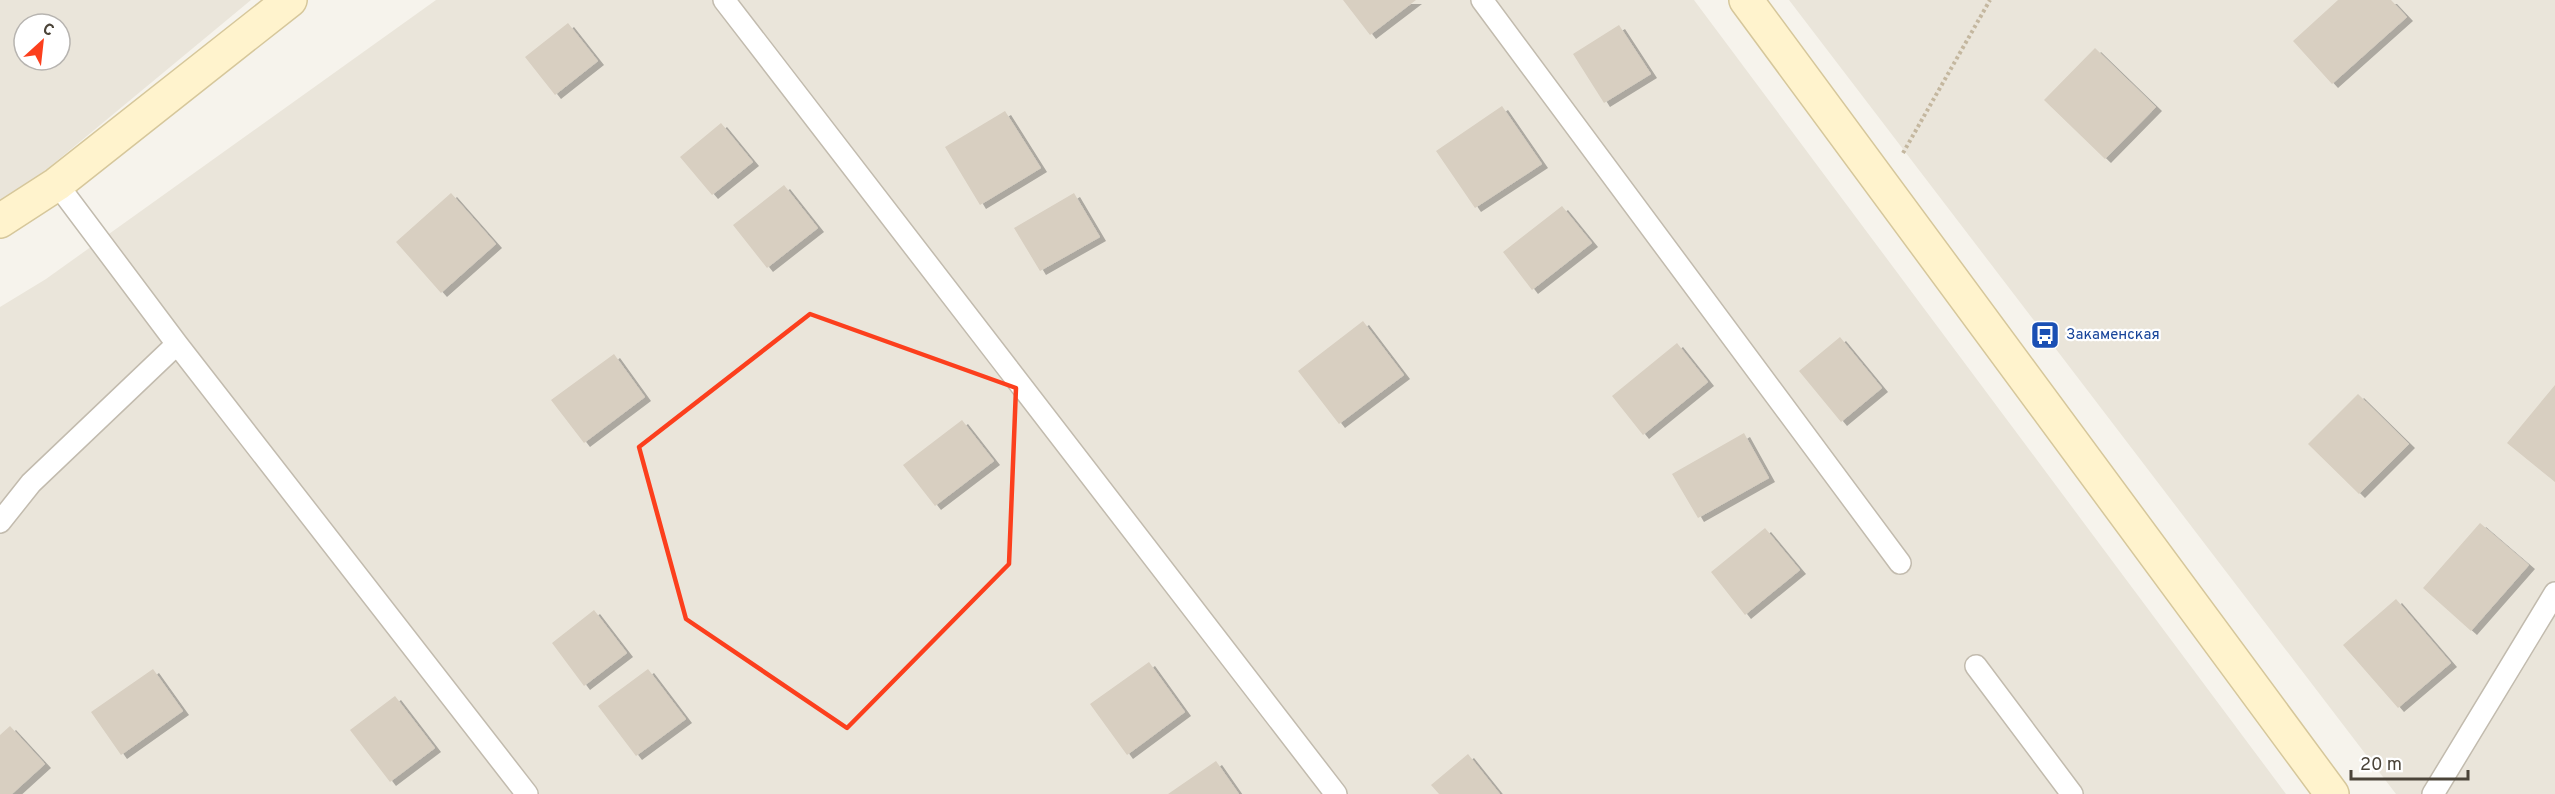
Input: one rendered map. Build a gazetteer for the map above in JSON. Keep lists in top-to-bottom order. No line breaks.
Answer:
{"places":{"bus stop":["Закаменская"]},"scale_bar":"20 m","north":"top right"}
